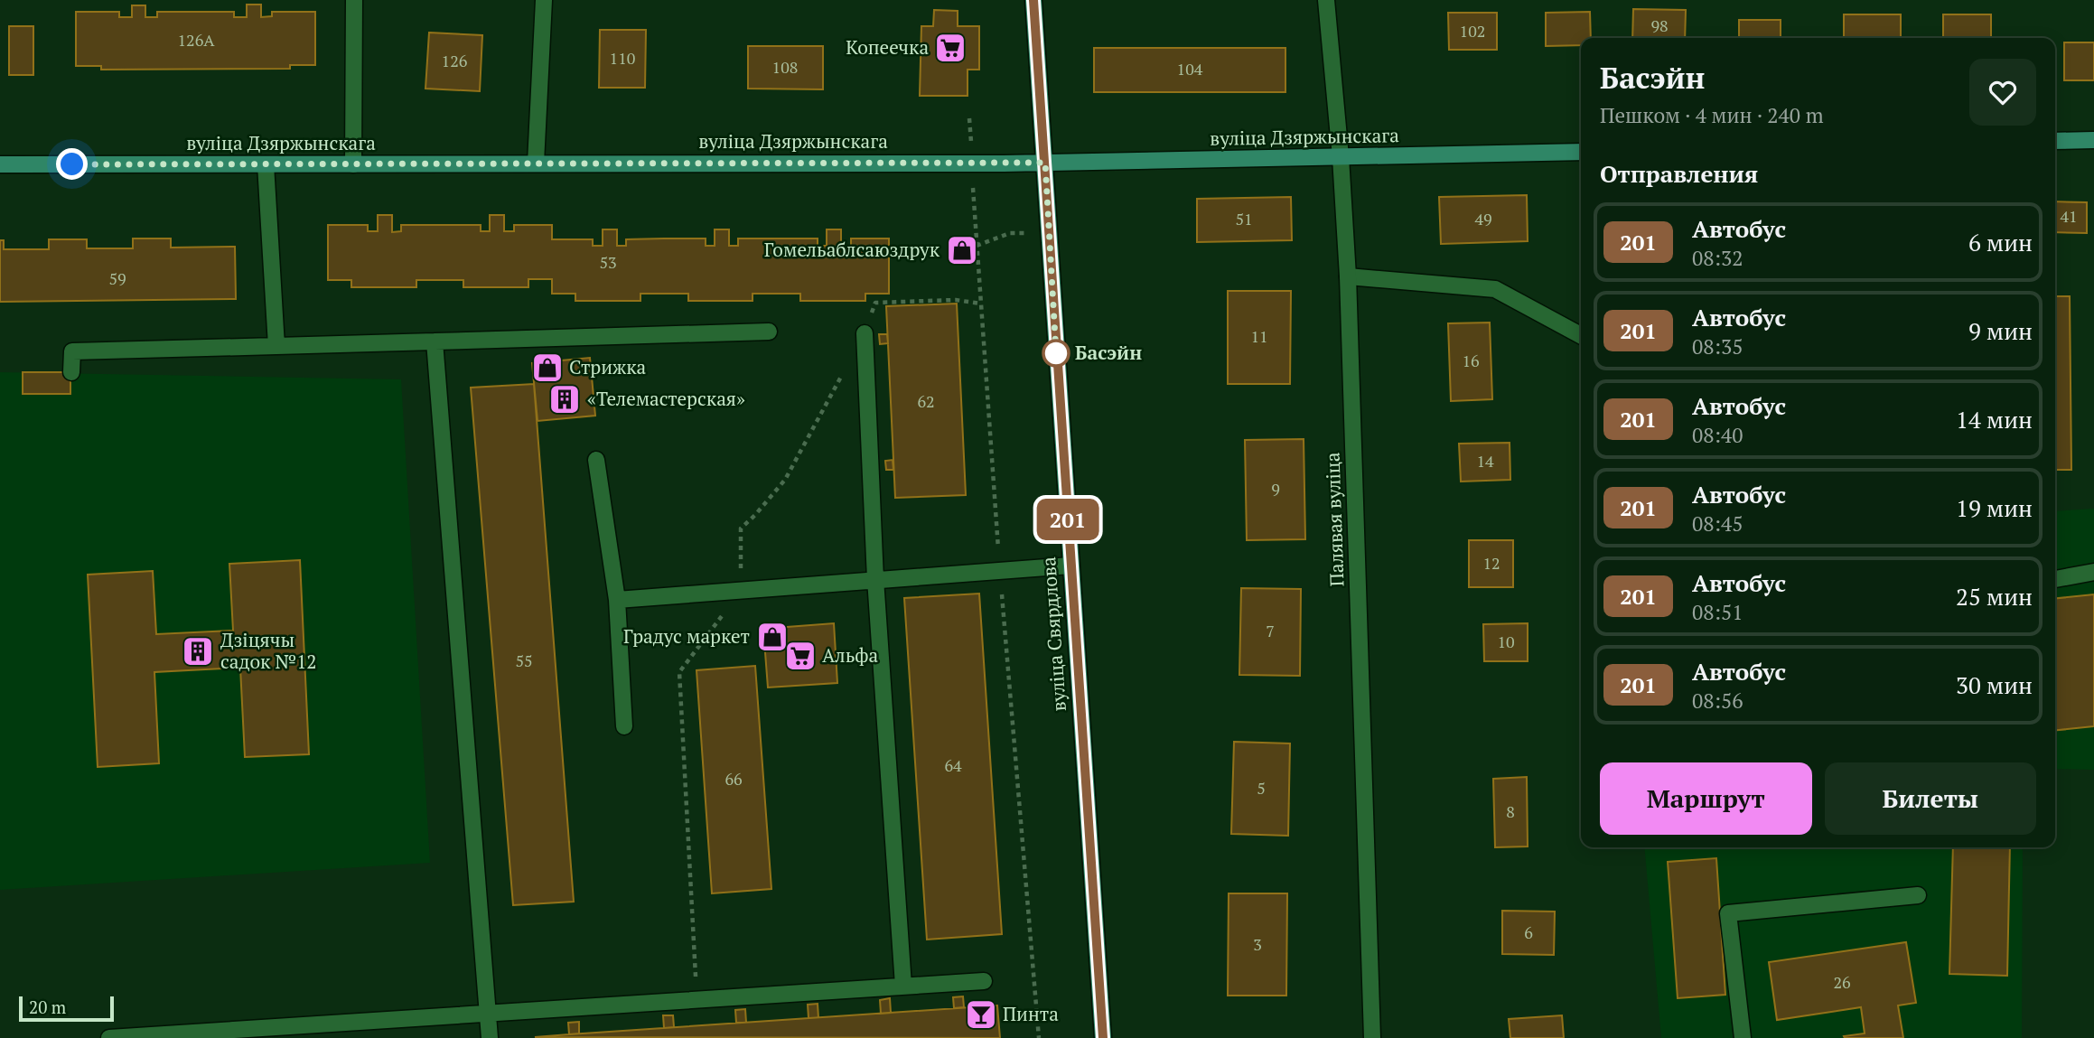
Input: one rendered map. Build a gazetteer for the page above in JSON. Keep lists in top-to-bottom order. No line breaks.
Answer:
{"streets":{"street":["вуліца Дзяржынскага","Палявая вуліца","вуліца Свярдлова"]},"crossings":[["вуліца Дзяржынскага","Палявая вуліца"],["вуліца Дзяржынскага","вуліца Свярдлова"]],"places":{"supermarket":["Копеечка","Альфа"],"shop":["Гомельаблсаюздрук","Стрижка","Градус маркет"],"other":["Басэйн"],"building":["«Телемастерская»","Дзіцячы садок №12"],"bar":["Пинта"]},"lines":["bus line 201"],"house_numbers":["98","102","126А","110","126","108","104","41","51","49","53","59","11","16","62","14","9","12","7","10","55","64","66","5","8","6","3","26"],"scale_bar":"20 m","page":{"on_map":"201","heading":[["Басэйн","Пешком · 4 мин · 240 m"],"Отправления"],"list":[{"mark":"201","name":"Автобус","note":"08:32","value":"6 мин"},{"mark":"201","name":"Автобус","note":"08:35","value":"9 мин"},{"mark":"201","name":"Автобус","note":"08:40","value":"14 мин"},{"mark":"201","name":"Автобус","note":"08:45","value":"19 мин"},{"mark":"201","name":"Автобус","note":"08:51","value":"25 мин"},{"mark":"201","name":"Автобус","note":"08:56","value":"30 мин"}],"buttons":["Маршрут","Билеты"],"scale":"20 m"}}
